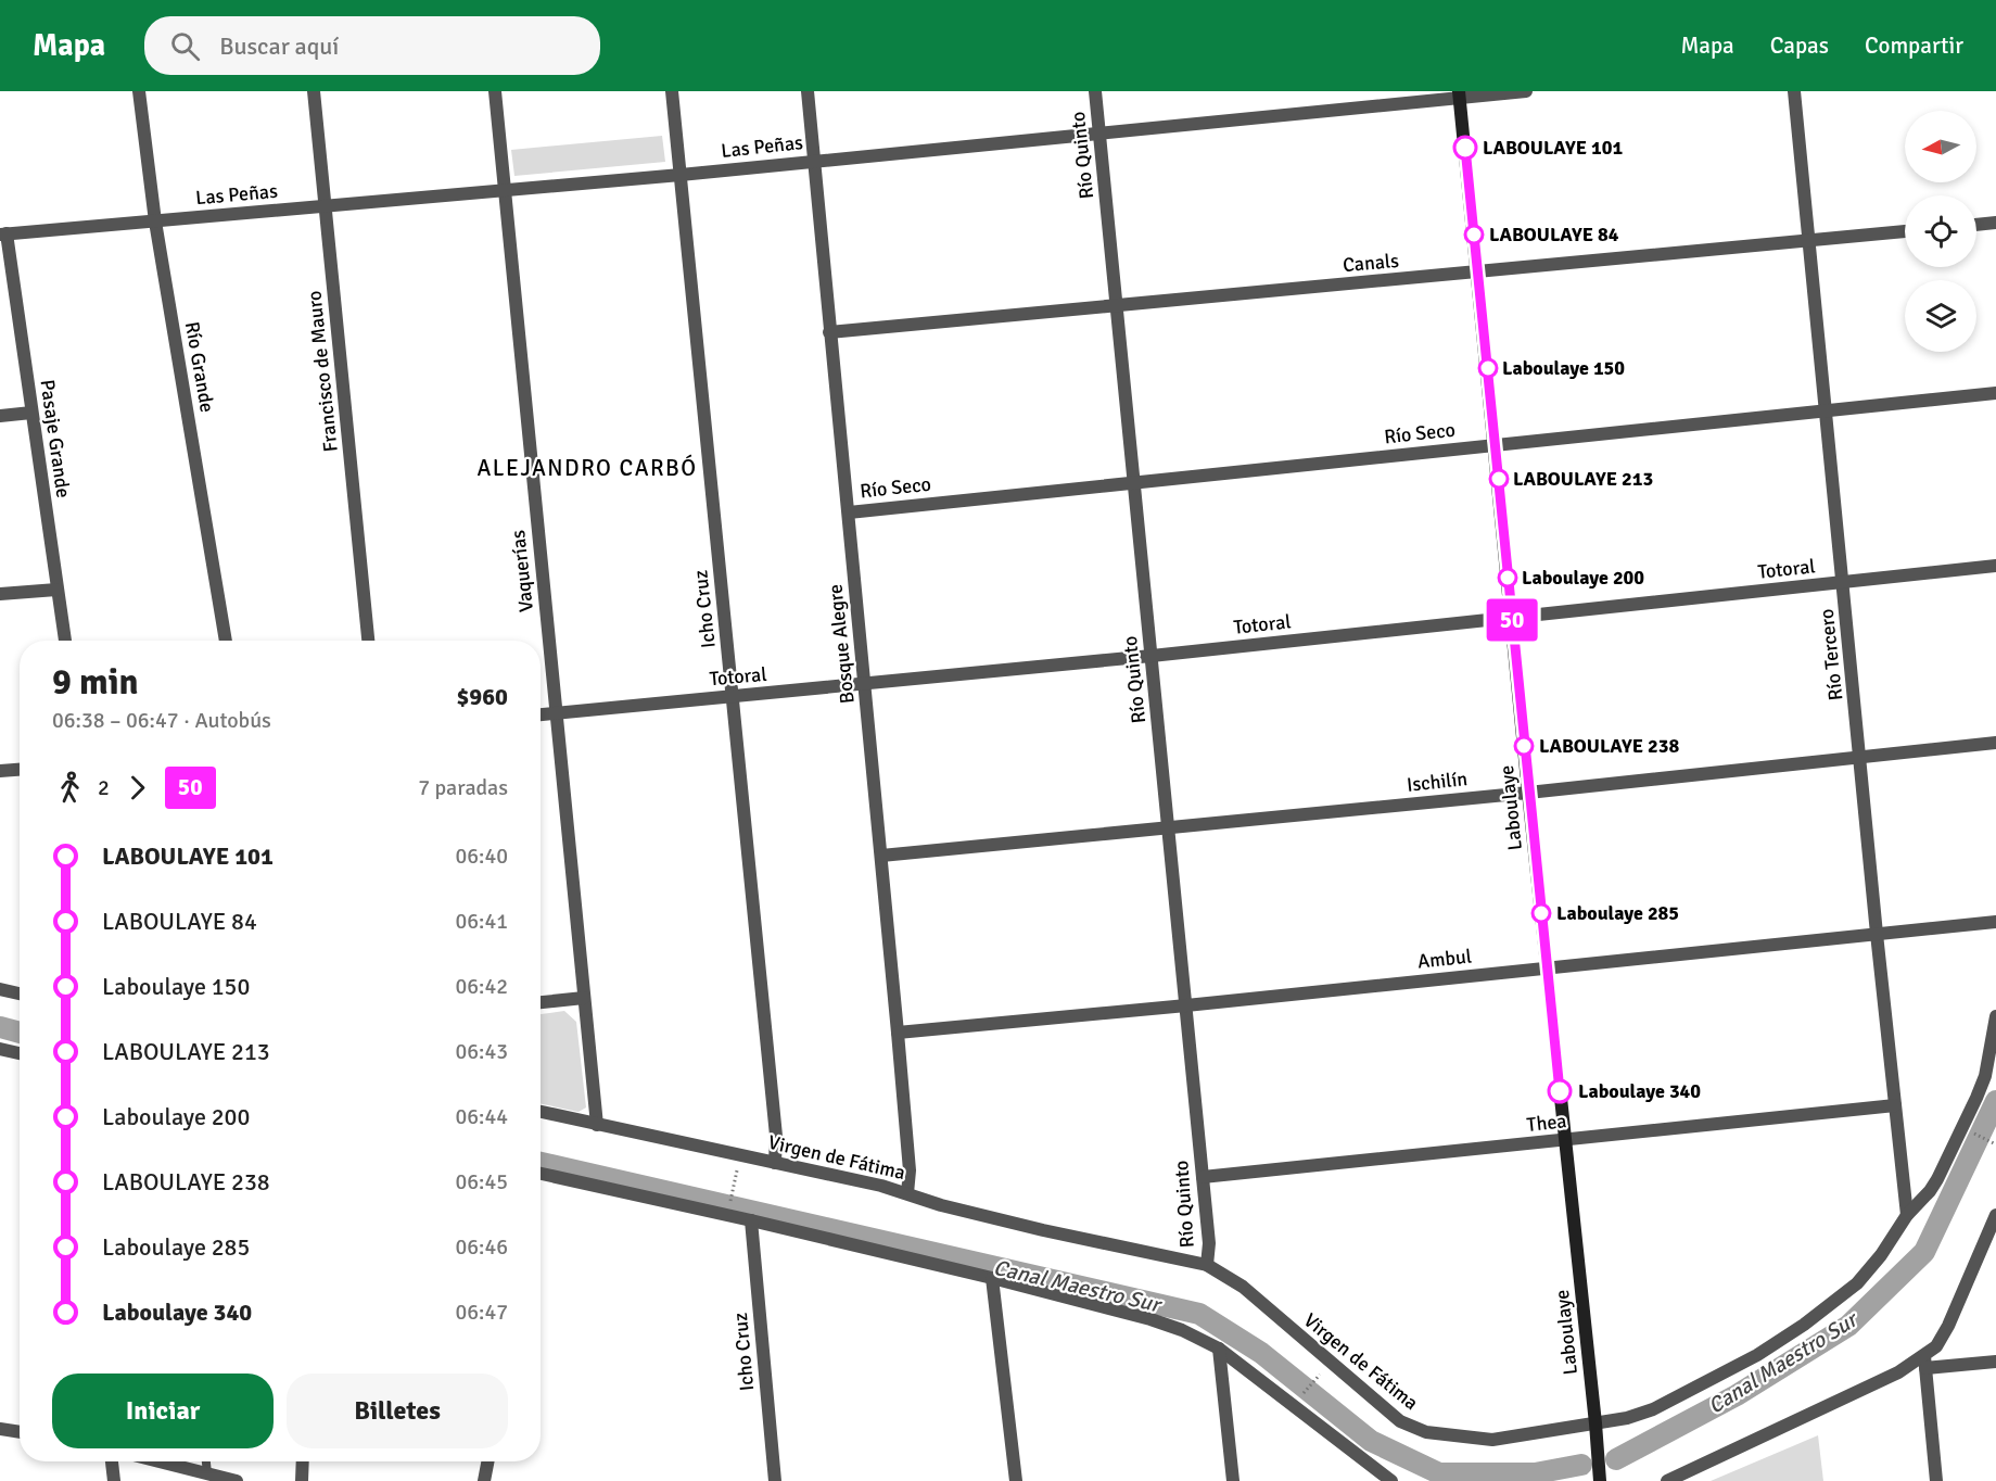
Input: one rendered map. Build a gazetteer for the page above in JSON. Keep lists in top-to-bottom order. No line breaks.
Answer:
{"streets":{"main road":["Laboulaye"],"street":["Las Peñas","Río Quinto","Canals","Río Grande","Francisco de Mauro","Río Seco","Pasaje Grande","Totoral","Vaquerías","Icho Cruz","Bosque Alegre","Río Tercero","Ischilín","Ambul","Thea","Virgen de Fátima"]},"crossings":[["Las Peñas","Río Quinto"],["Las Peñas","Río Grande"],["Las Peñas","Francisco de Mauro"],["Las Peñas","Pasaje Grande"],["Las Peñas","Vaquerías"],["Las Peñas","Icho Cruz"],["Las Peñas","Bosque Alegre"],["Las Peñas","Laboulaye"],["Río Quinto","Canals"],["Río Quinto","Río Seco"],["Río Quinto","Totoral"],["Río Quinto","Ischilín"],["Río Quinto","Ambul"],["Río Quinto","Thea"],["Río Quinto","Virgen de Fátima"],["Canals","Bosque Alegre"],["Canals","Río Tercero"],["Canals","Laboulaye"],["Río Seco","Bosque Alegre"],["Río Seco","Río Tercero"],["Río Seco","Laboulaye"],["Totoral","Vaquerías"],["Totoral","Icho Cruz"],["Totoral","Bosque Alegre"],["Totoral","Río Tercero"],["Totoral","Laboulaye"],["Vaquerías","Virgen de Fátima"],["Icho Cruz","Virgen de Fátima"],["Bosque Alegre","Ischilín"],["Bosque Alegre","Ambul"],["Bosque Alegre","Virgen de Fátima"],["Río Tercero","Ischilín"],["Río Tercero","Ambul"],["Río Tercero","Thea"],["Río Tercero","Virgen de Fátima"],["Ischilín","Laboulaye"],["Laboulaye","Ambul"],["Laboulaye","Thea"],["Laboulaye","Virgen de Fátima"]],"districts":["ALEJANDRO CARBÓ"],"water":["Canal Maestro Sur"],"places":["LABOULAYE 101","LABOULAYE 84","Laboulaye 150","LABOULAYE 213","Laboulaye 200","LABOULAYE 238","Laboulaye 285","Laboulaye 340"],"lines":["bus line 50"],"north":"left","page":{"header":"Mapa","search":"Buscar aquí","nav":["Mapa","Capas","Compartir"],"on_map":"50","heading":["9 min","06:38 – 06:47 · Autobús","$960"],"legs":["2","50","7 paradas"],"list":[{"name":"LABOULAYE 101","value":"06:40"},{"name":"LABOULAYE 84","value":"06:41"},{"name":"Laboulaye 150","value":"06:42"},{"name":"LABOULAYE 213","value":"06:43"},{"name":"Laboulaye 200","value":"06:44"},{"name":"LABOULAYE 238","value":"06:45"},{"name":"Laboulaye 285","value":"06:46"},{"name":"Laboulaye 340","value":"06:47"}],"buttons":["Iniciar","Billetes"]}}
